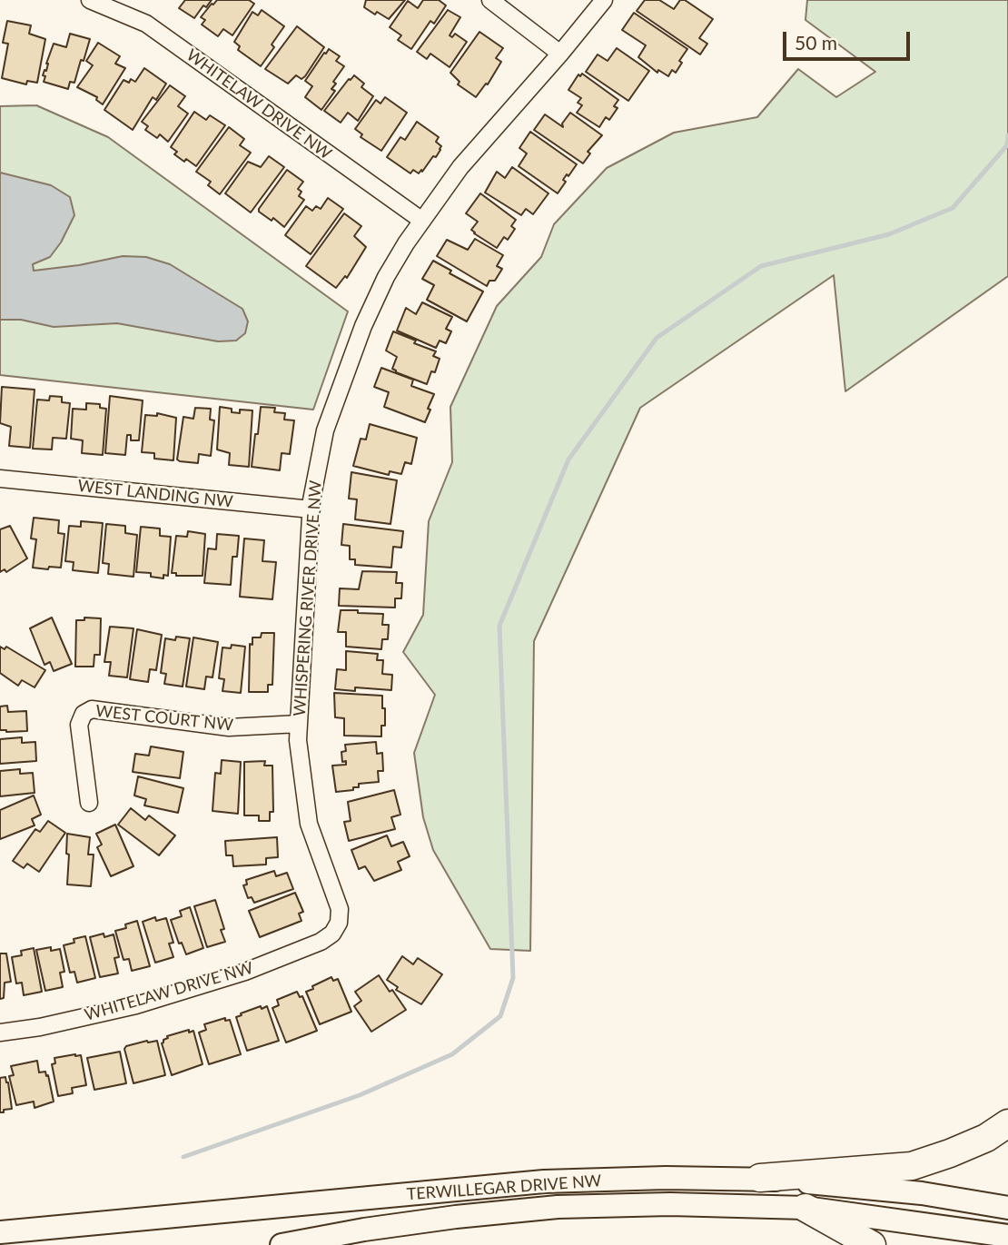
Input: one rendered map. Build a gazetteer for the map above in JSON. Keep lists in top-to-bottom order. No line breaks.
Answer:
{"streets":{"main road":["TERWILLEGAR DRIVE NW"],"street":["WHITELAW DRIVE NW","WEST LANDING NW","WHISPERING RIVER DRIVE NW","WEST COURT NW"]},"crossings":[["WHITELAW DRIVE NW","WHISPERING RIVER DRIVE NW"],["WEST LANDING NW","WHISPERING RIVER DRIVE NW"],["WHISPERING RIVER DRIVE NW","WEST COURT NW"]],"scale_bar":"50 m"}
